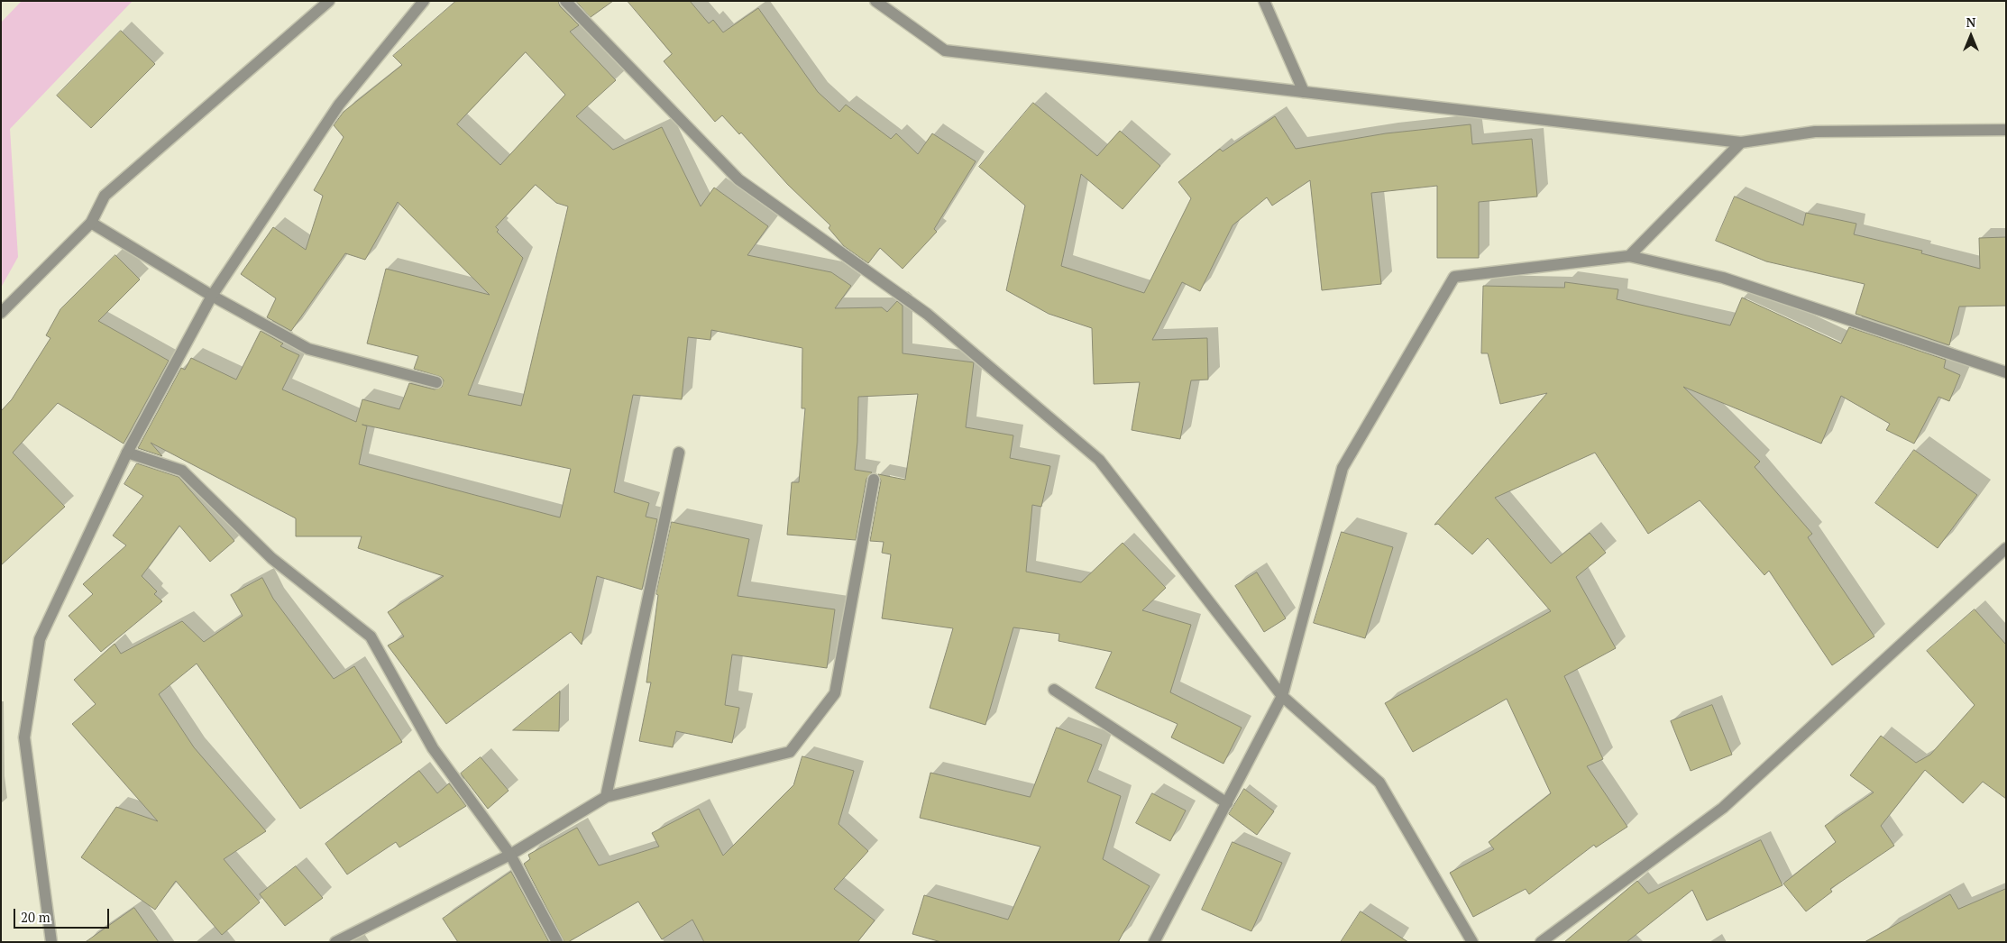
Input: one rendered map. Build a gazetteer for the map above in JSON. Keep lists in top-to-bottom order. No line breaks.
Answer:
{"scale_bar":"20 m","north":"top"}
